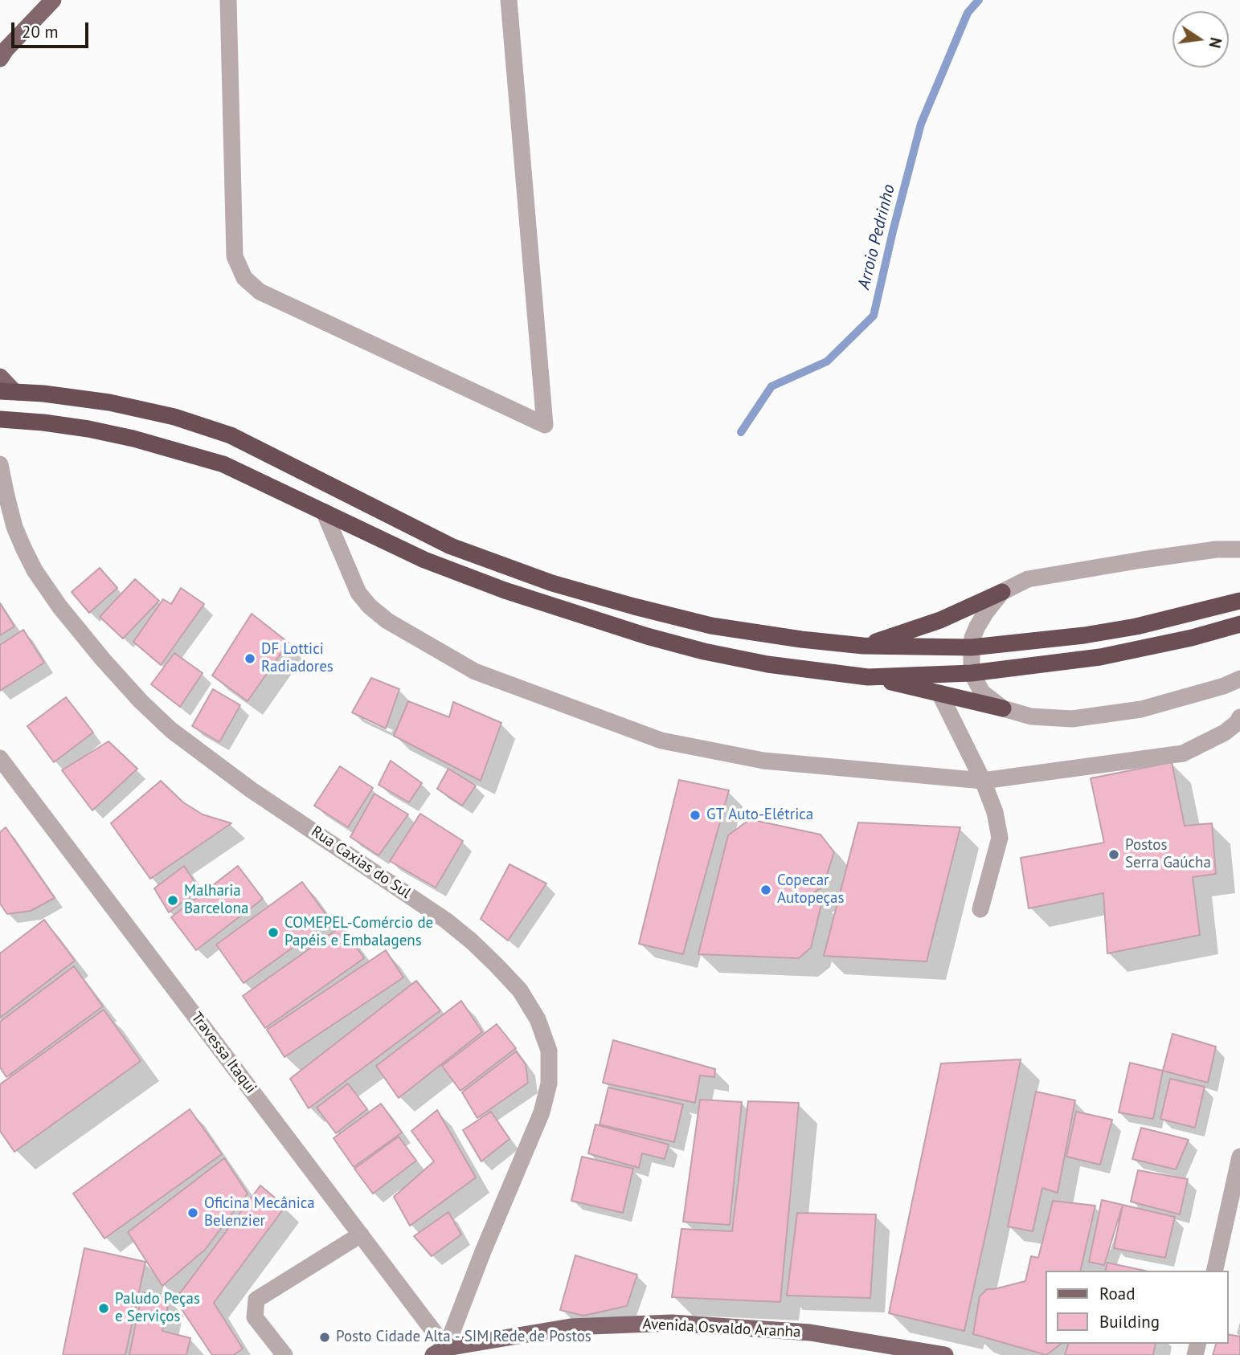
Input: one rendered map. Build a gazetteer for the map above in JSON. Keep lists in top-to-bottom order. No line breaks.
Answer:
{"streets":{"main road":["Avenida Osvaldo Aranha"],"street":["Rua Caxias do Sul","Travessa Itaqui"]},"crossings":[["Rua Caxias do Sul","Travessa Itaqui"],["Rua Caxias do Sul","Avenida Osvaldo Aranha"],["Travessa Itaqui","Avenida Osvaldo Aranha"]],"water":["Arroio Pedrinho"],"places":["DF Lottici Radiadores","GT Auto-Elétrica","Postos Serra Gaúcha","Copecar Autopeças","Malharia Barcelona","COMEPEL-Comércio de Papéis e Embalagens","Oficina Mecânica Belenzier","Paludo Peças e Serviços","Posto Cidade Alta - SIM Rede de Postos"],"legend":["Road","Building"],"scale_bar":"20 m","north":"right"}
